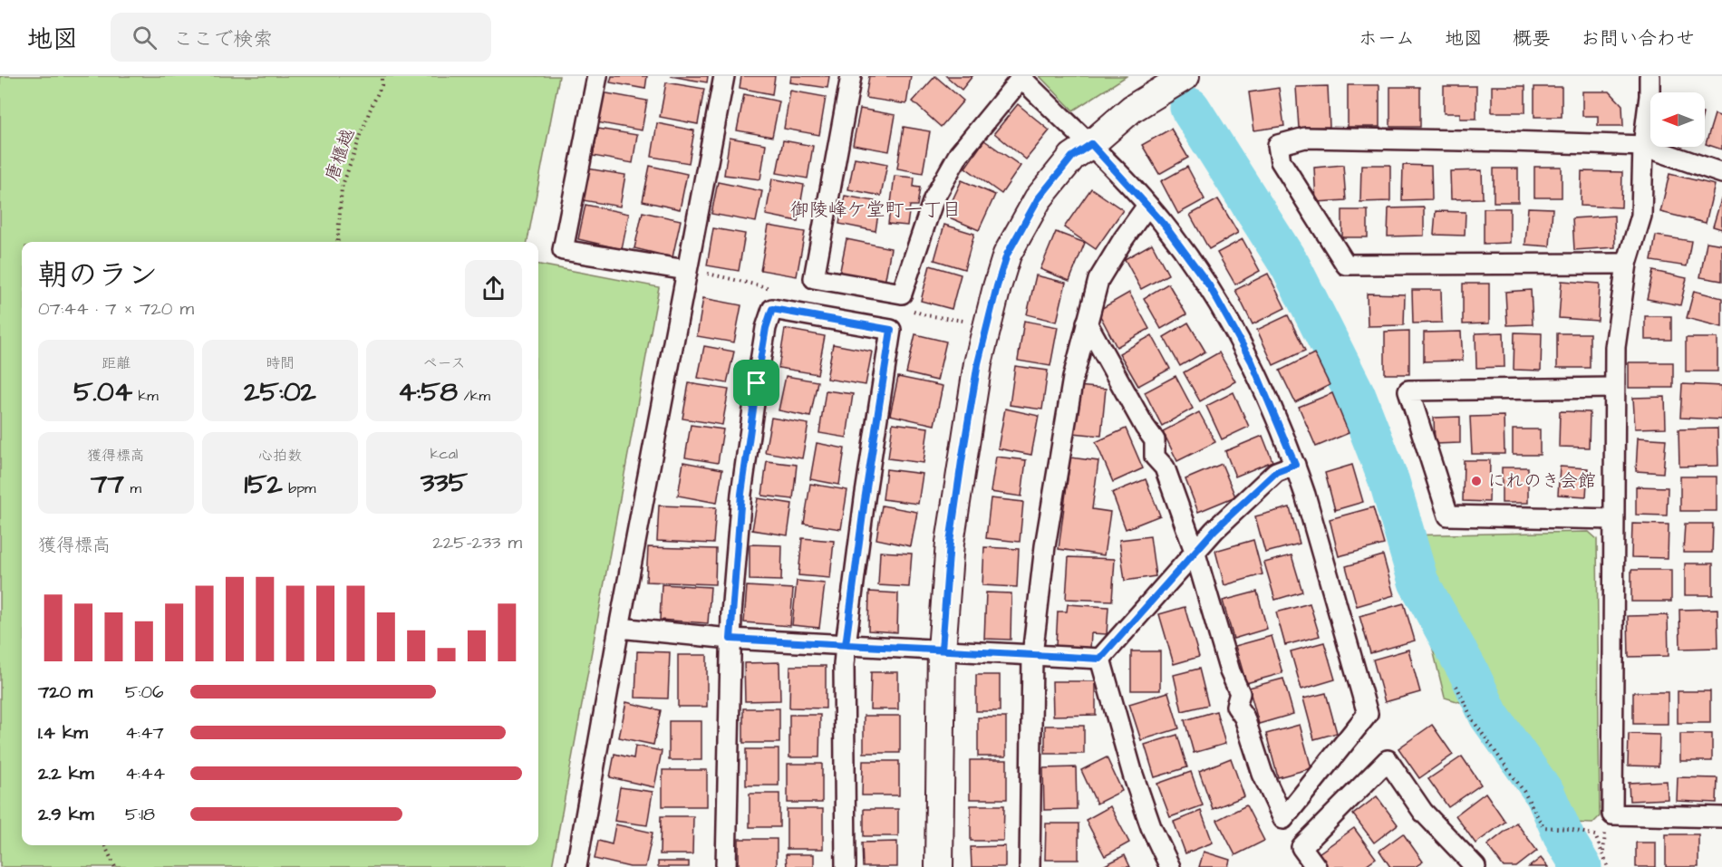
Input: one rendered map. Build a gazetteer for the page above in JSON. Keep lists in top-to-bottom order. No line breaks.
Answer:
{"streets":{"path":["唐櫃越"]},"districts":["御陵峰ケ堂町一丁目"],"places":["にれのき会館"],"north":"left","page":{"header":"地図","search":"ここで検索","nav":["ホーム","地図","概要","お問い合わせ"],"heading":["朝のラン","07:44 · 7 × 720 m"],"stats":[["距離","5.04 km"],["時間","25:02"],["ペース","4:58 /km"],["獲得標高","77 m"],["心拍数","152 bpm"],["kcal","335"]],"chart":["獲得標高","225–233 m"],"list":[{"name":"720 m","note":"5:06"},{"name":"1.4 km","note":"4:47"},{"name":"2.2 km","note":"4:44"},{"name":"2.9 km","note":"5:18"}]}}
